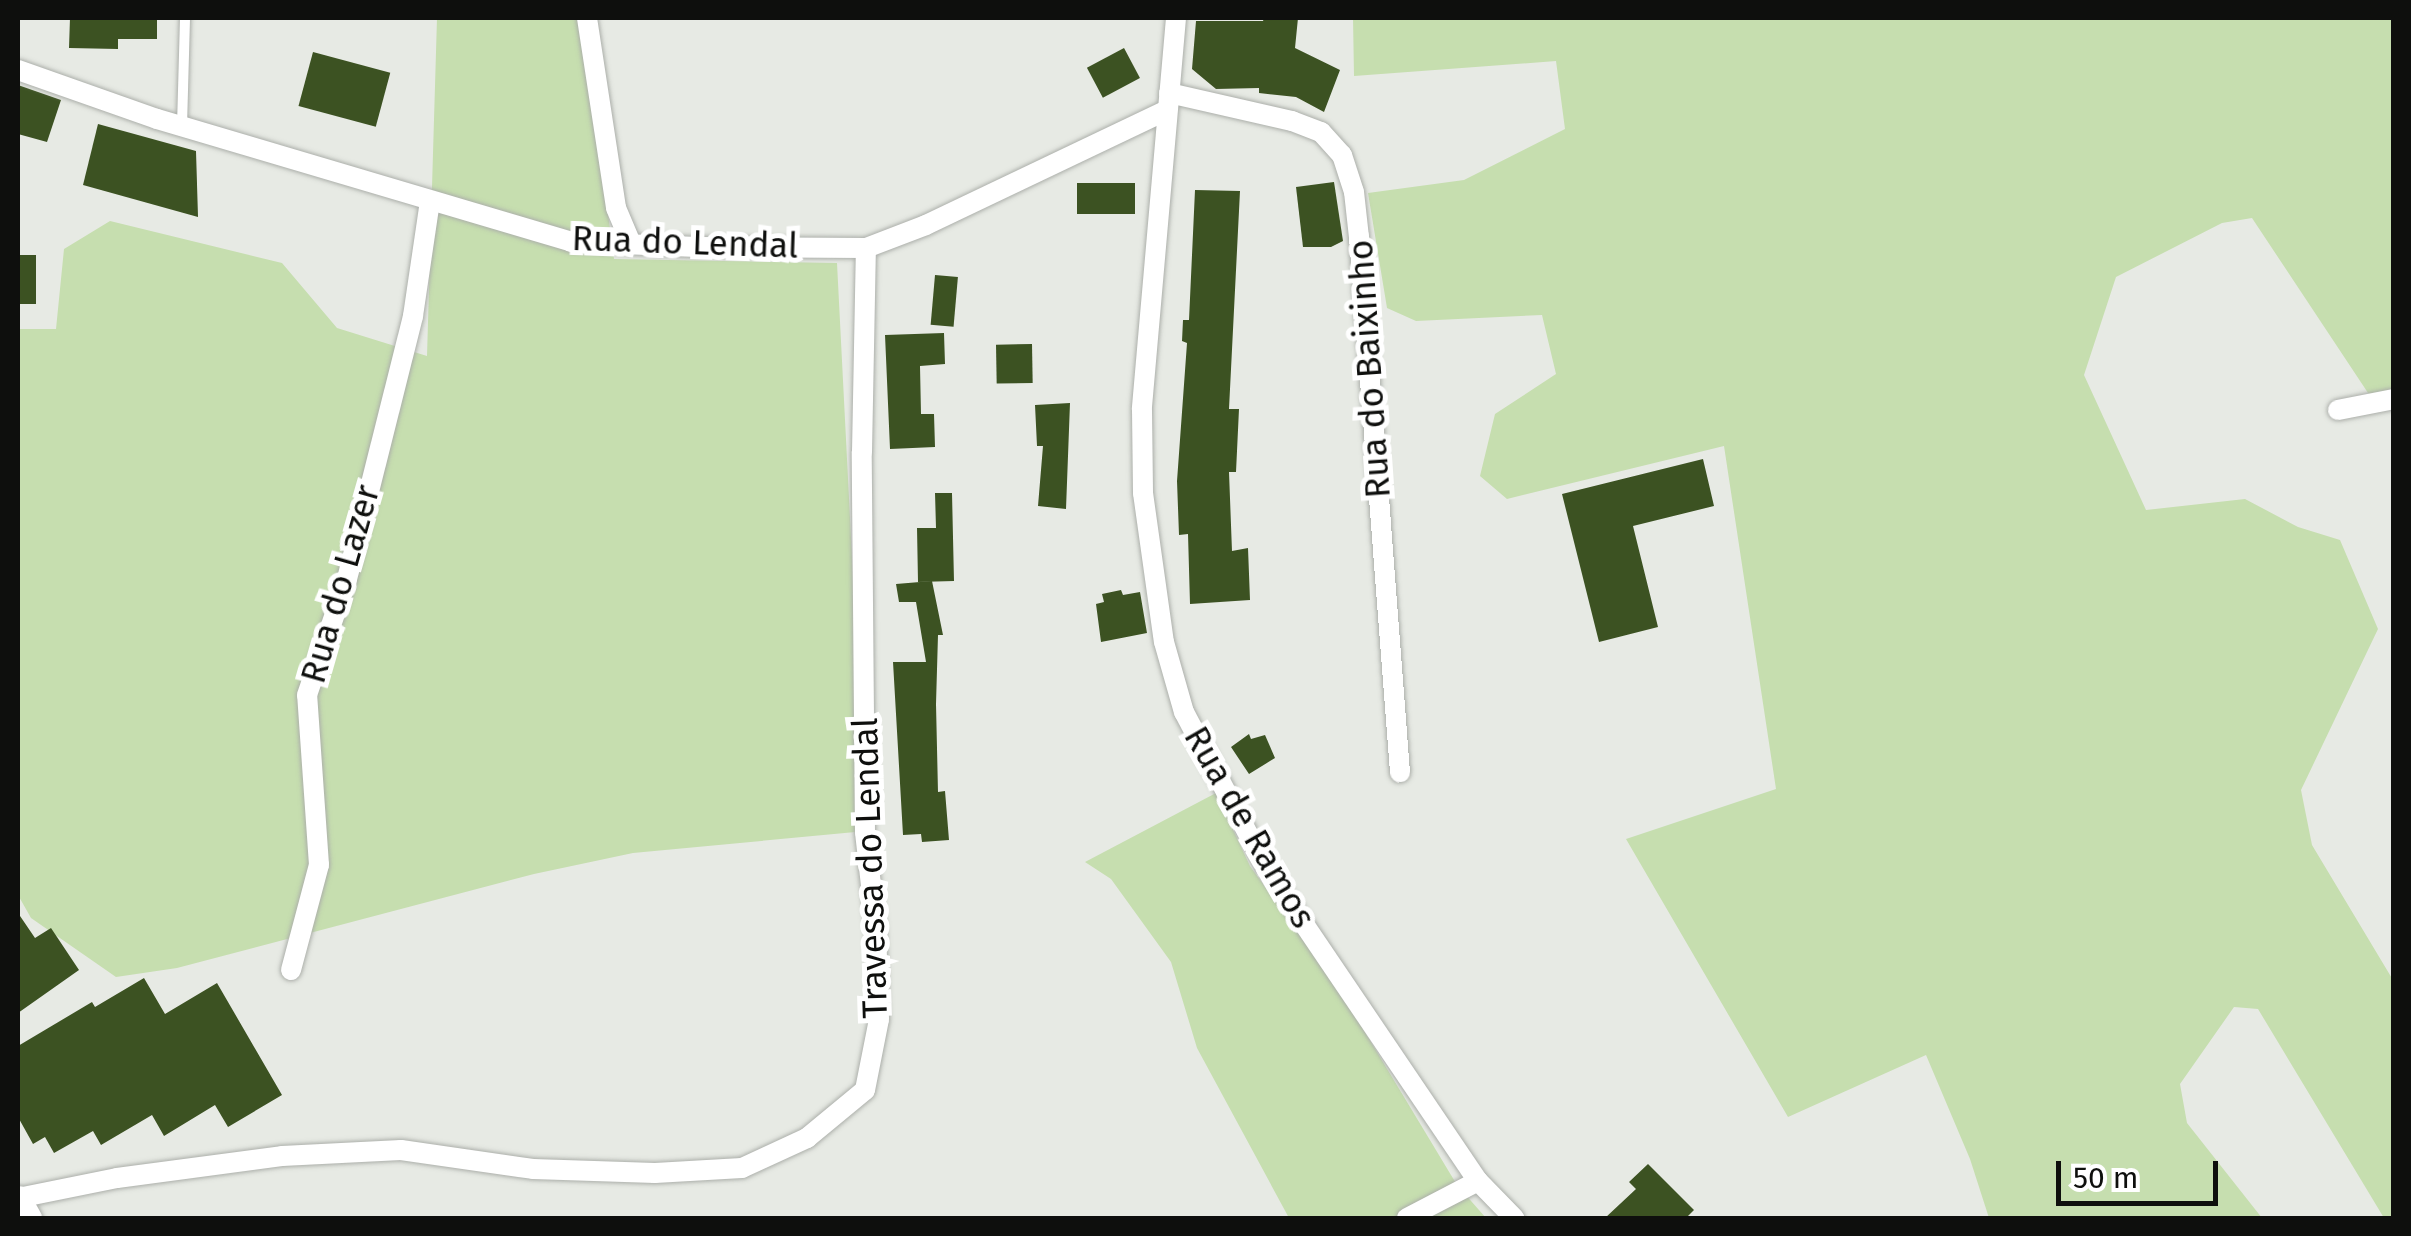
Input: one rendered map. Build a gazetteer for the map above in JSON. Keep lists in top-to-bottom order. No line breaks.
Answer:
{"streets":{"street":["Rua do Lendal","Rua do Baixinho","Rua do Lazer","Rua de Ramos","Travessa do Lendal"]},"crossings":[["Rua do Lendal","Rua do Baixinho"],["Rua do Lendal","Rua do Lazer"],["Rua do Lendal","Rua de Ramos"],["Rua do Lendal","Travessa do Lendal"],["Rua do Baixinho","Rua de Ramos"]],"scale_bar":"50 m"}
